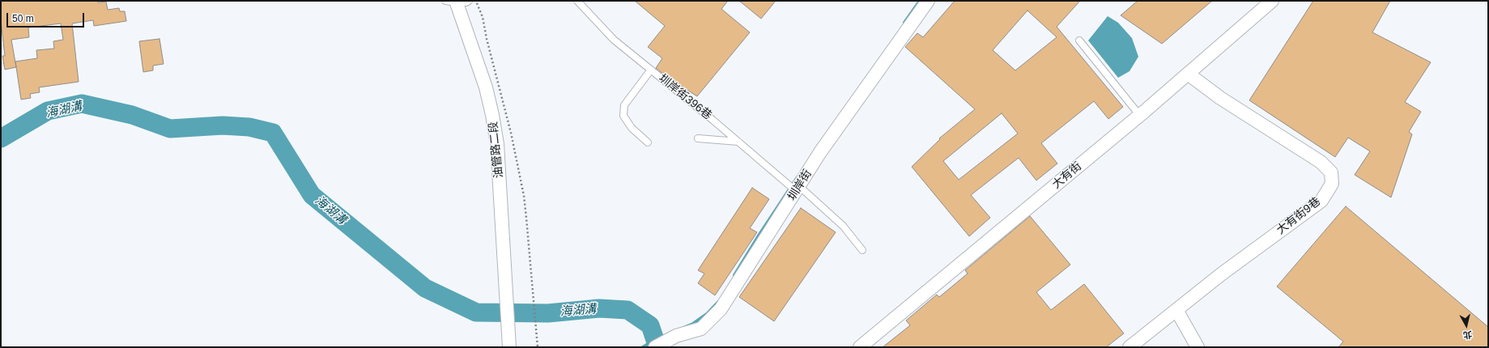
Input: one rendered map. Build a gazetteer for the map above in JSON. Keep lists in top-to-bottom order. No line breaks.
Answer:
{"streets":{"street":["油管路二段","大有街","圳岸街","大有街9巷"],"lane":["圳岸街396巷"]},"crossings":[["圳岸街396巷","圳岸街"],["大有街","大有街9巷"]],"water":["海湖溝"],"scale_bar":"50 m","north":"bottom"}
